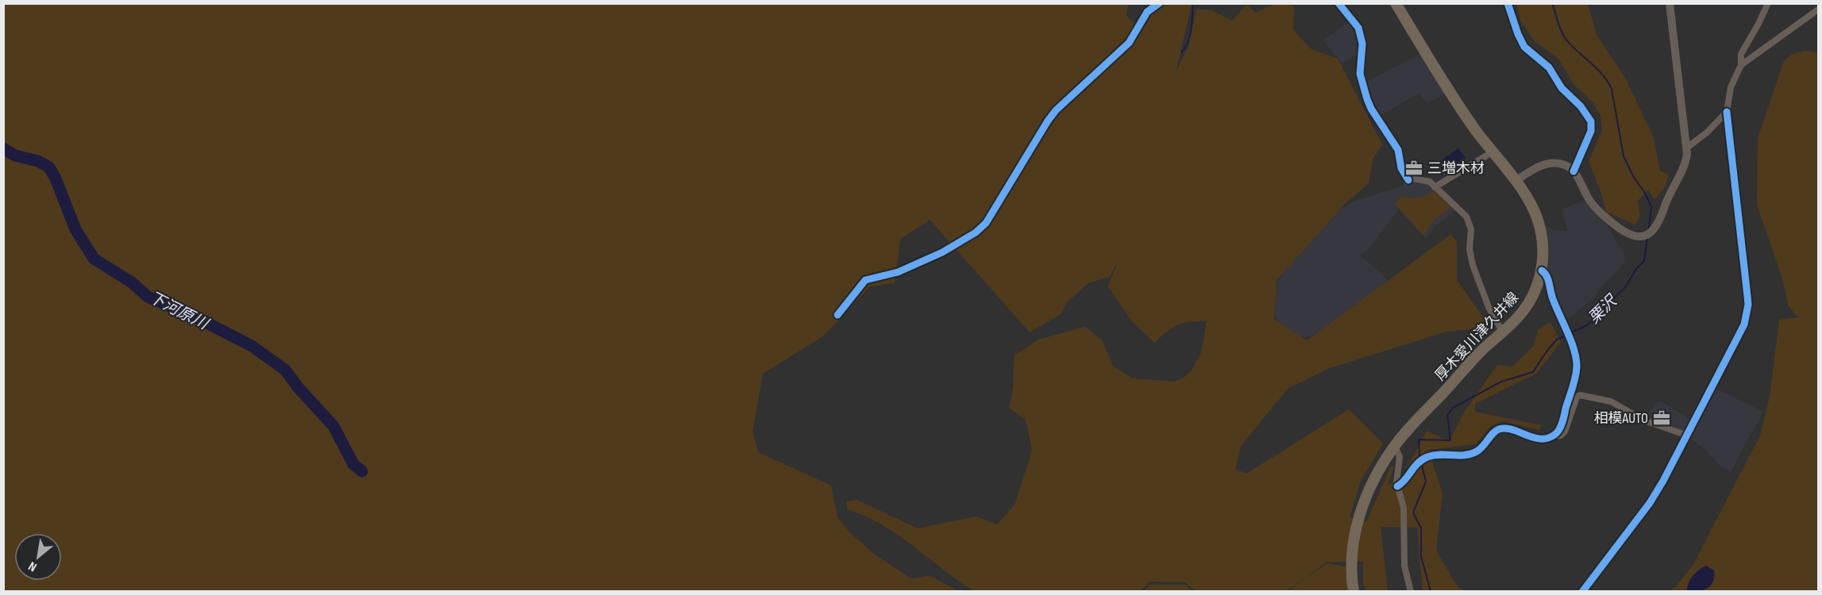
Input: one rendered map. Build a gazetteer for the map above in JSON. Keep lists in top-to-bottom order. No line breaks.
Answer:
{"streets":{"main road":["厚木愛川津久井線"]},"water":["栗沢","下河原川"],"places":{"office":["三増木材","相模AUTO"]},"north":"bottom left"}
